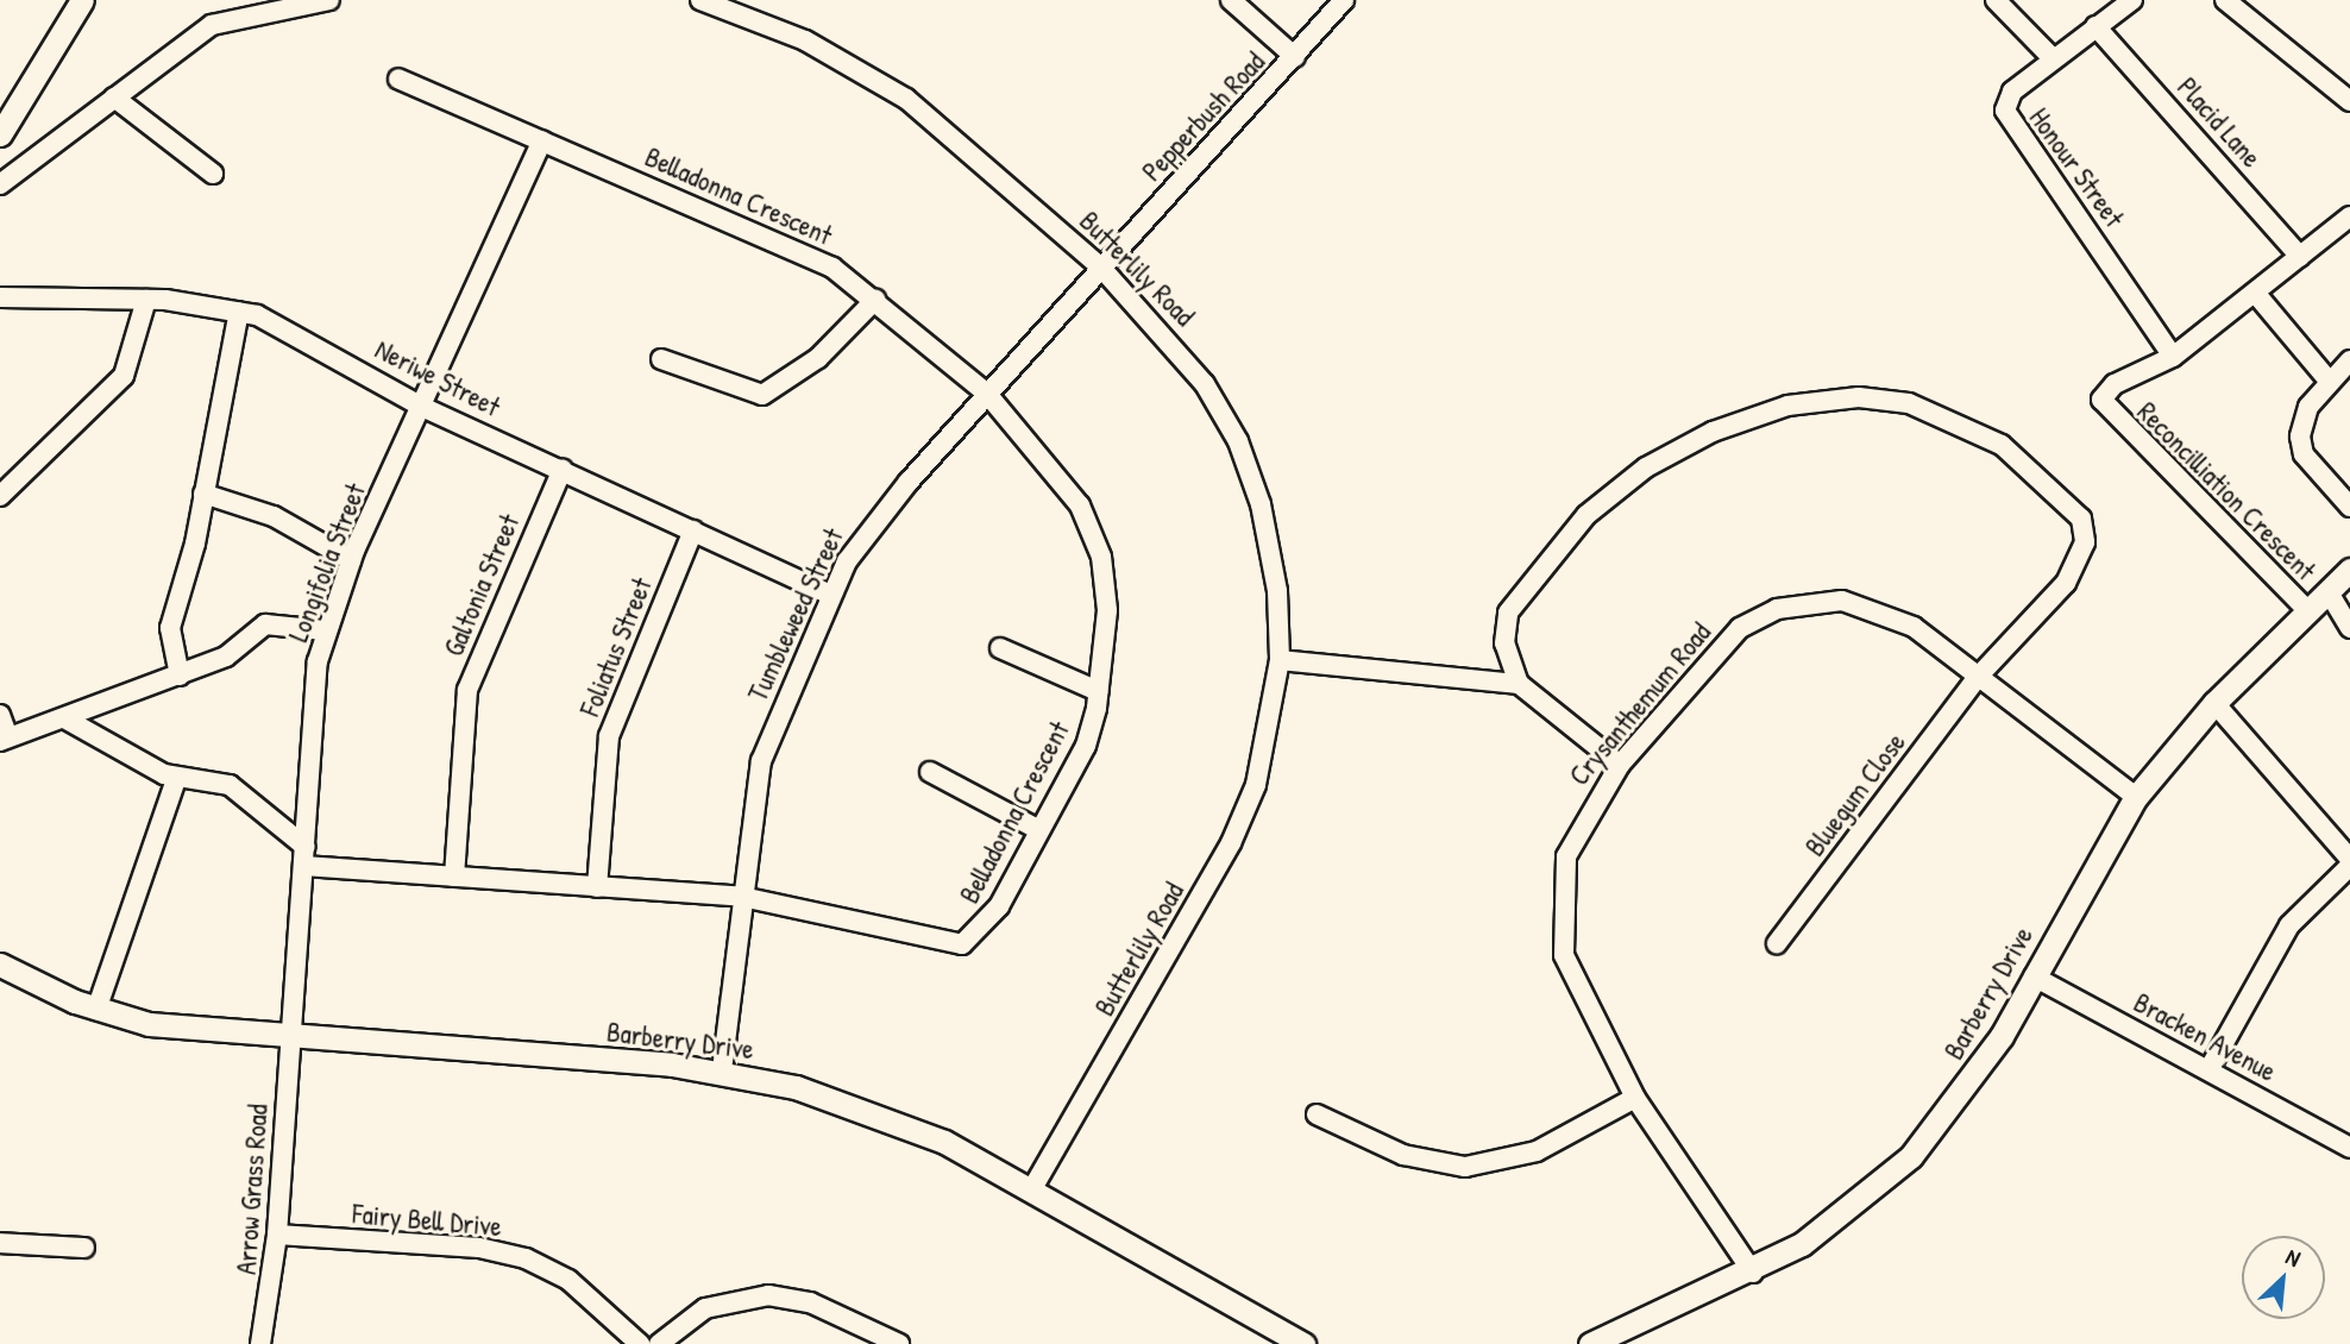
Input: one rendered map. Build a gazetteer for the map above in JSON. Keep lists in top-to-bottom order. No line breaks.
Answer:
{"streets":{"street":["Pepperbush Road","Placid Lane","Honour Street","Belladonna Crescent","Butterlily Road","Neriwe Street","Reconcilliation Crescent","Longifolia Street","Galtonia Street","Tumbleweed Street","Foliatus Street","Crysanthemum Road","Bluegum Close","Barberry Drive","Bracken Avenue","Arrow Grass Road","Fairy Bell Drive"]},"crossings":[["Pepperbush Road","Butterlily Road"],["Pepperbush Road","Tumbleweed Street"],["Placid Lane","Honour Street"],["Placid Lane","Reconcilliation Crescent"],["Honour Street","Reconcilliation Crescent"],["Belladonna Crescent","Longifolia Street"],["Belladonna Crescent","Galtonia Street"],["Belladonna Crescent","Tumbleweed Street"],["Belladonna Crescent","Foliatus Street"],["Butterlily Road","Tumbleweed Street"],["Butterlily Road","Barberry Drive"],["Neriwe Street","Longifolia Street"],["Neriwe Street","Galtonia Street"],["Neriwe Street","Tumbleweed Street"],["Neriwe Street","Foliatus Street"],["Reconcilliation Crescent","Barberry Drive"],["Longifolia Street","Barberry Drive"],["Longifolia Street","Arrow Grass Road"],["Tumbleweed Street","Barberry Drive"],["Crysanthemum Road","Bluegum Close"],["Crysanthemum Road","Barberry Drive"],["Barberry Drive","Bracken Avenue"],["Barberry Drive","Arrow Grass Road"],["Arrow Grass Road","Fairy Bell Drive"]],"north":"top right"}
